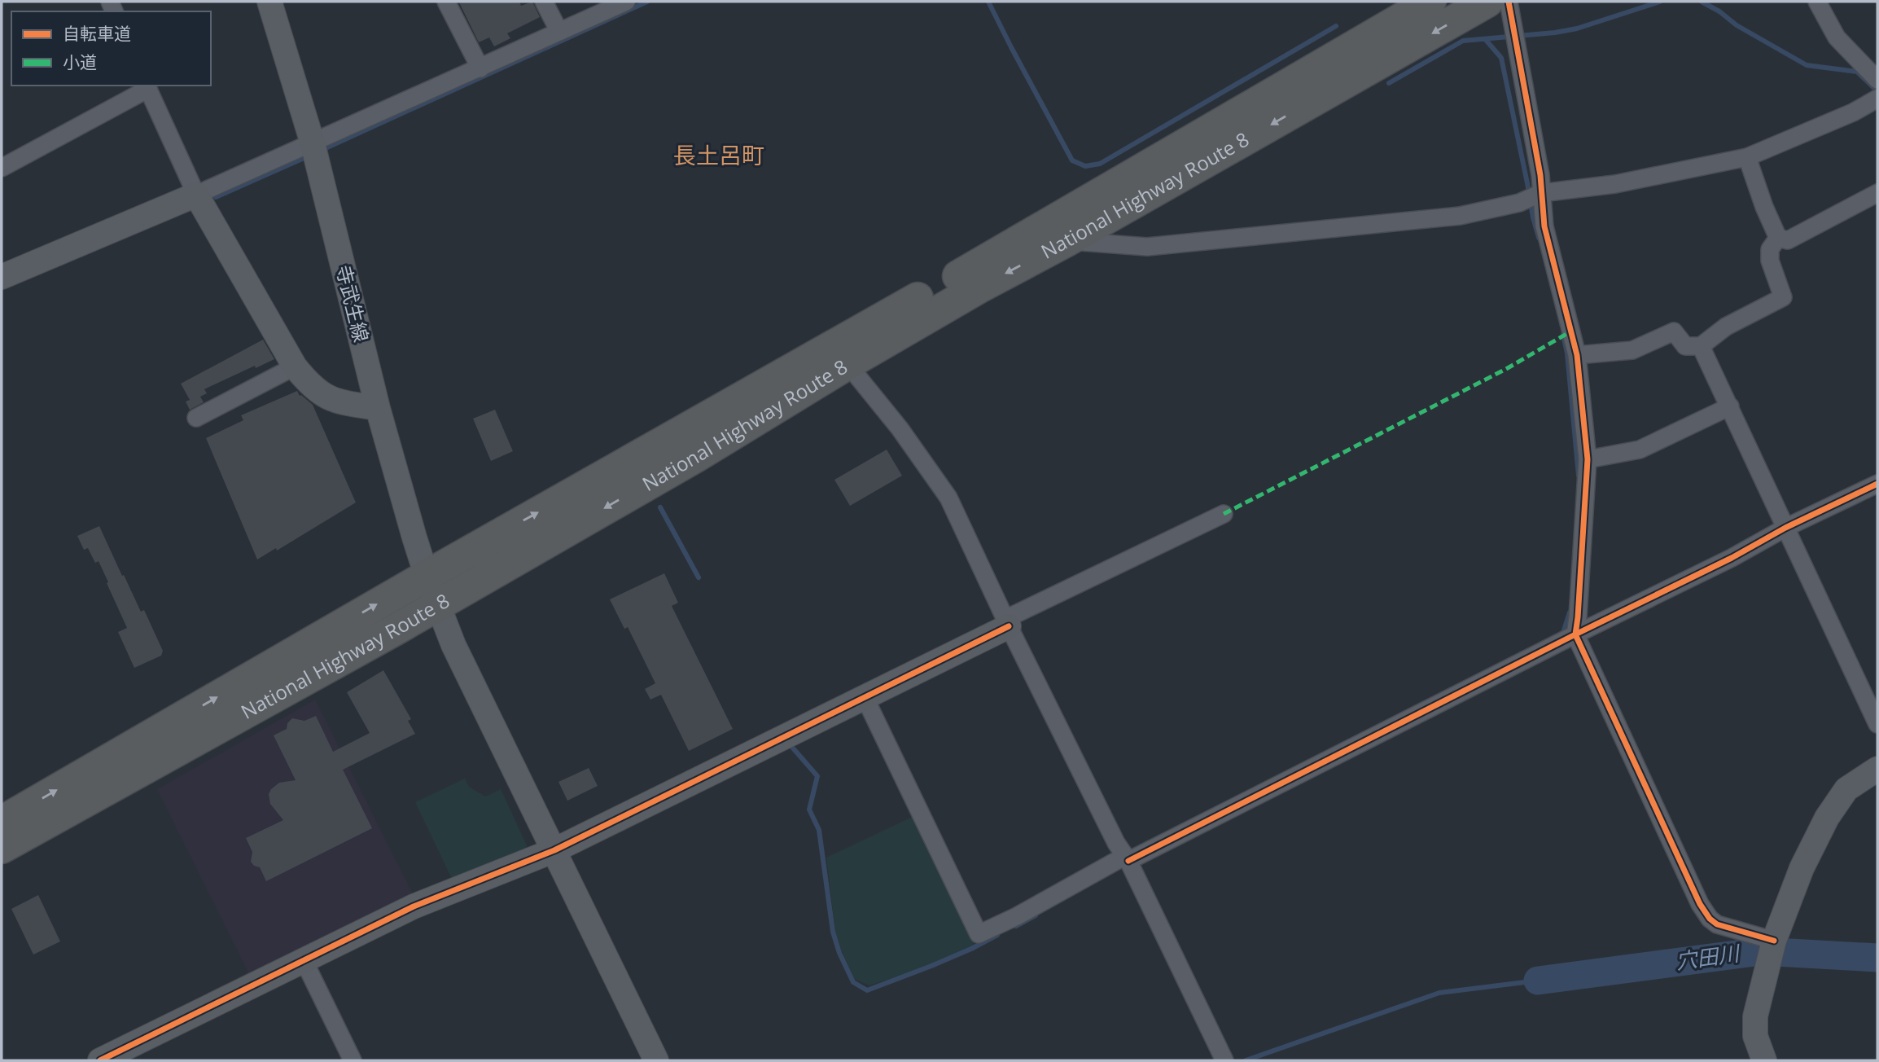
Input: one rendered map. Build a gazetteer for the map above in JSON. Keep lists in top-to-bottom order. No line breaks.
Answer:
{"streets":{"highway":["National Highway Route 8"],"street":["寺武生線"]},"crossings":[["National Highway Route 8","寺武生線"]],"districts":["長土呂町"],"water":["穴田川"],"legend":["自転車道","小道"]}
